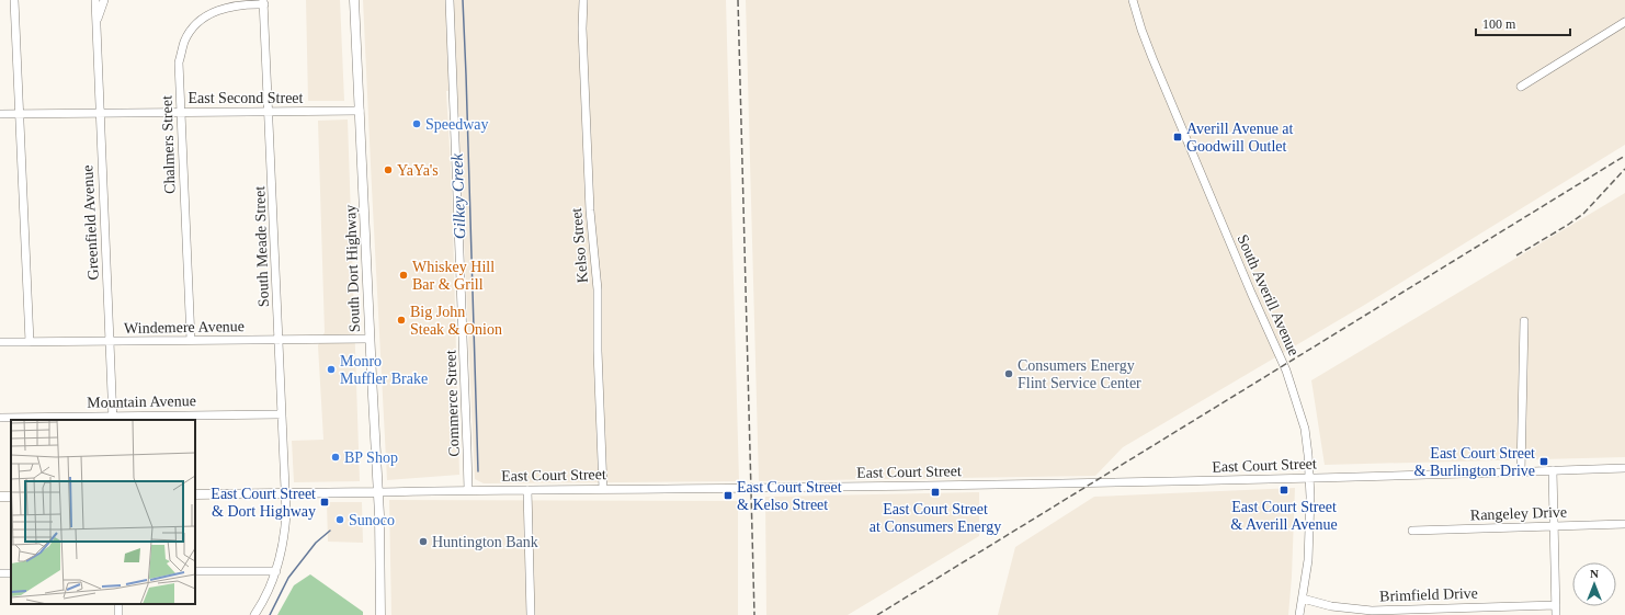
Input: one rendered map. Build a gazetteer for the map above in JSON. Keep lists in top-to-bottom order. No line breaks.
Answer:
{"streets":{"main road":["South Dort Highway","East Court Street"],"street":["East Second Street","Chalmers Street","Greenfield Avenue","Kelso Street","South Meade Street","South Averill Avenue","Windemere Avenue","Mountain Avenue","Commerce Street","Rangeley Drive","Brimfield Drive"]},"crossings":[["East Second Street","Chalmers Street"],["East Second Street","Greenfield Avenue"],["East Second Street","South Meade Street"],["East Second Street","South Dort Highway"],["Chalmers Street","South Meade Street"],["Chalmers Street","Windemere Avenue"],["Greenfield Avenue","Windemere Avenue"],["Greenfield Avenue","Mountain Avenue"],["Kelso Street","East Court Street"],["South Meade Street","Windemere Avenue"],["South Meade Street","Mountain Avenue"],["South Meade Street","East Court Street"],["South Dort Highway","Windemere Avenue"],["South Dort Highway","East Court Street"],["South Averill Avenue","East Court Street"],["South Averill Avenue","Brimfield Drive"],["Commerce Street","East Court Street"]],"water":["Gilkey Creek"],"places":{"other":["Speedway","YaYa's","Whiskey Hill Bar & Grill","Big John Steak & Onion","Monro Muffler Brake","Consumers Energy Flint Service Center","BP Shop","Sunoco","Huntington Bank"],"transit":["Averill Avenue at Goodwill Outlet","East Court Street & Burlington Drive","East Court Street & Averill Avenue","East Court Street at Consumers Energy","East Court Street & Kelso Street","East Court Street & Dort Highway"]},"scale_bar":"100 m","north":"top"}
